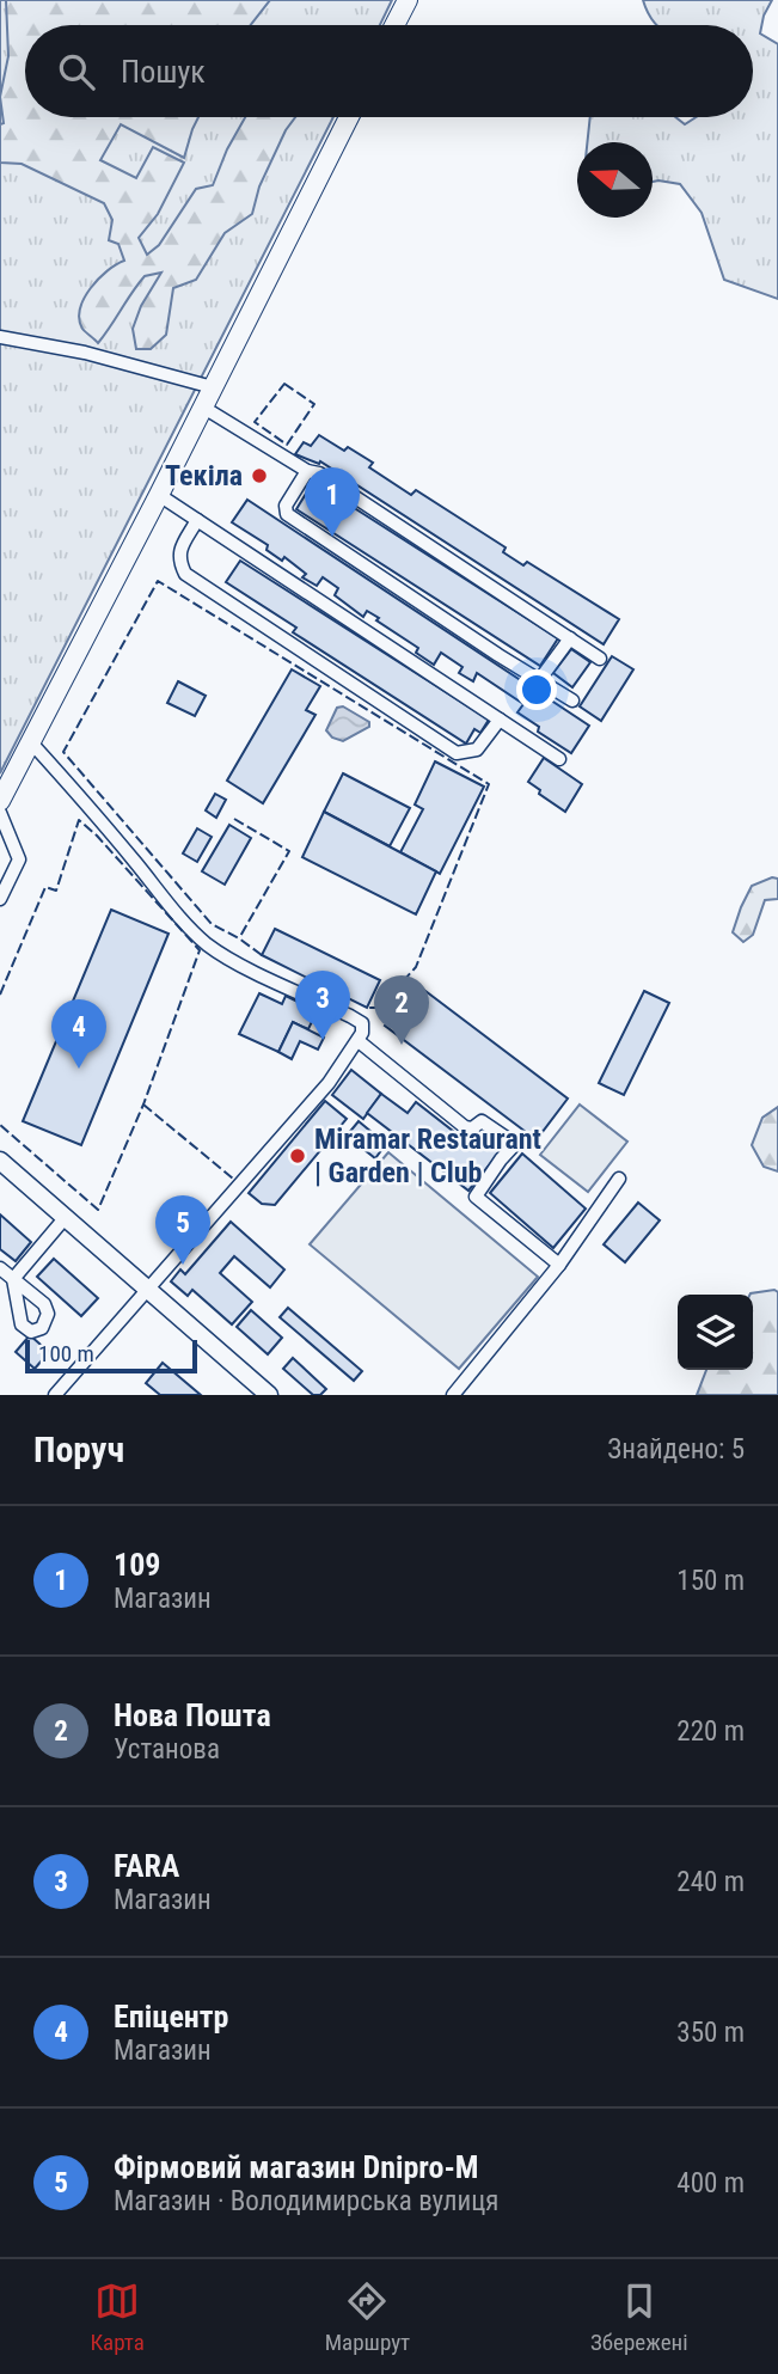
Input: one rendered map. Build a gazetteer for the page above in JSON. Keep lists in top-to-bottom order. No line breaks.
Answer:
{"places":["Текіла","Miramar Restaurant | Garden | Club"],"scale_bar":"100 m","north":"left","page":{"search":"Пошук","pins":["1","3","2","4","5"],"scale":"100 m","heading":["Поруч","Знайдено: 5"],"list":[{"mark":"1","name":"109","note":"Магазин","value":"150 m"},{"mark":"2","name":"Нова Пошта","note":"Установа","value":"220 m"},{"mark":"3","name":"FARA","note":"Магазин","value":"240 m"},{"mark":"4","name":"Епіцентр","note":"Магазин","value":"350 m"},{"mark":"5","name":"Фірмовий магазин Dnipro-M","note":"Магазин · Володимирська вулиця","value":"400 m"}],"nav":["Карта","Маршрут","Збережені"]}}
